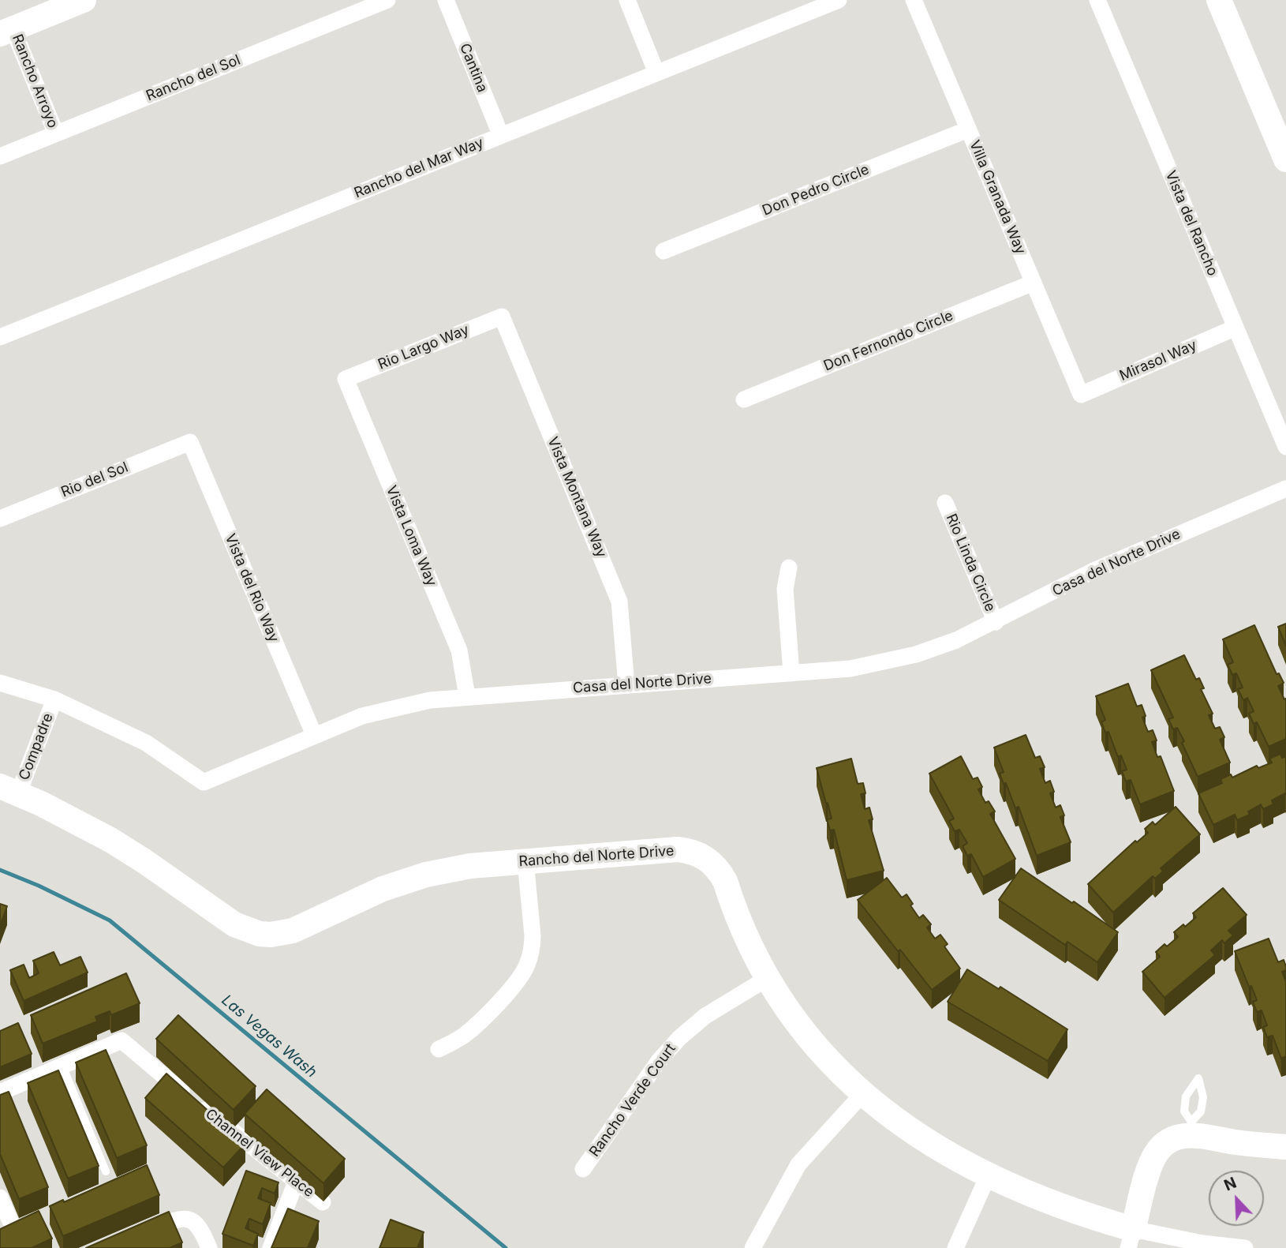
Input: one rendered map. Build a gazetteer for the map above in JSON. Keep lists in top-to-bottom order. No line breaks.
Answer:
{"streets":{"street":["Cantina","Rancho del Sol","Rancho Arroyo","Rancho del Mar Way","Don Pedro Circle","Villa Granada Way","Vista del Rancho","Don Fernondo Circle","Rio Largo Way","Mirasol Way","Rio del Sol","Vista Montana Way","Vista Loma Way","Rio Linda Circle","Casa del Norte Drive","Vista del Rio Way","Compadre","Rancho del Norte Drive","Rancho Verde Court","Channel View Place"]},"crossings":[["Cantina","Rancho del Mar Way"],["Rancho del Sol","Rancho Arroyo"],["Don Pedro Circle","Villa Granada Way"],["Villa Granada Way","Don Fernondo Circle"],["Villa Granada Way","Mirasol Way"],["Vista del Rancho","Mirasol Way"],["Rio Largo Way","Vista Montana Way"],["Rio Largo Way","Vista Loma Way"],["Rio del Sol","Vista del Rio Way"],["Vista Montana Way","Casa del Norte Drive"],["Vista Loma Way","Casa del Norte Drive"],["Rio Linda Circle","Casa del Norte Drive"],["Casa del Norte Drive","Vista del Rio Way"],["Casa del Norte Drive","Compadre"],["Compadre","Rancho del Norte Drive"],["Rancho del Norte Drive","Rancho Verde Court"]],"water":["Las Vegas Wash"],"north":"top left"}
